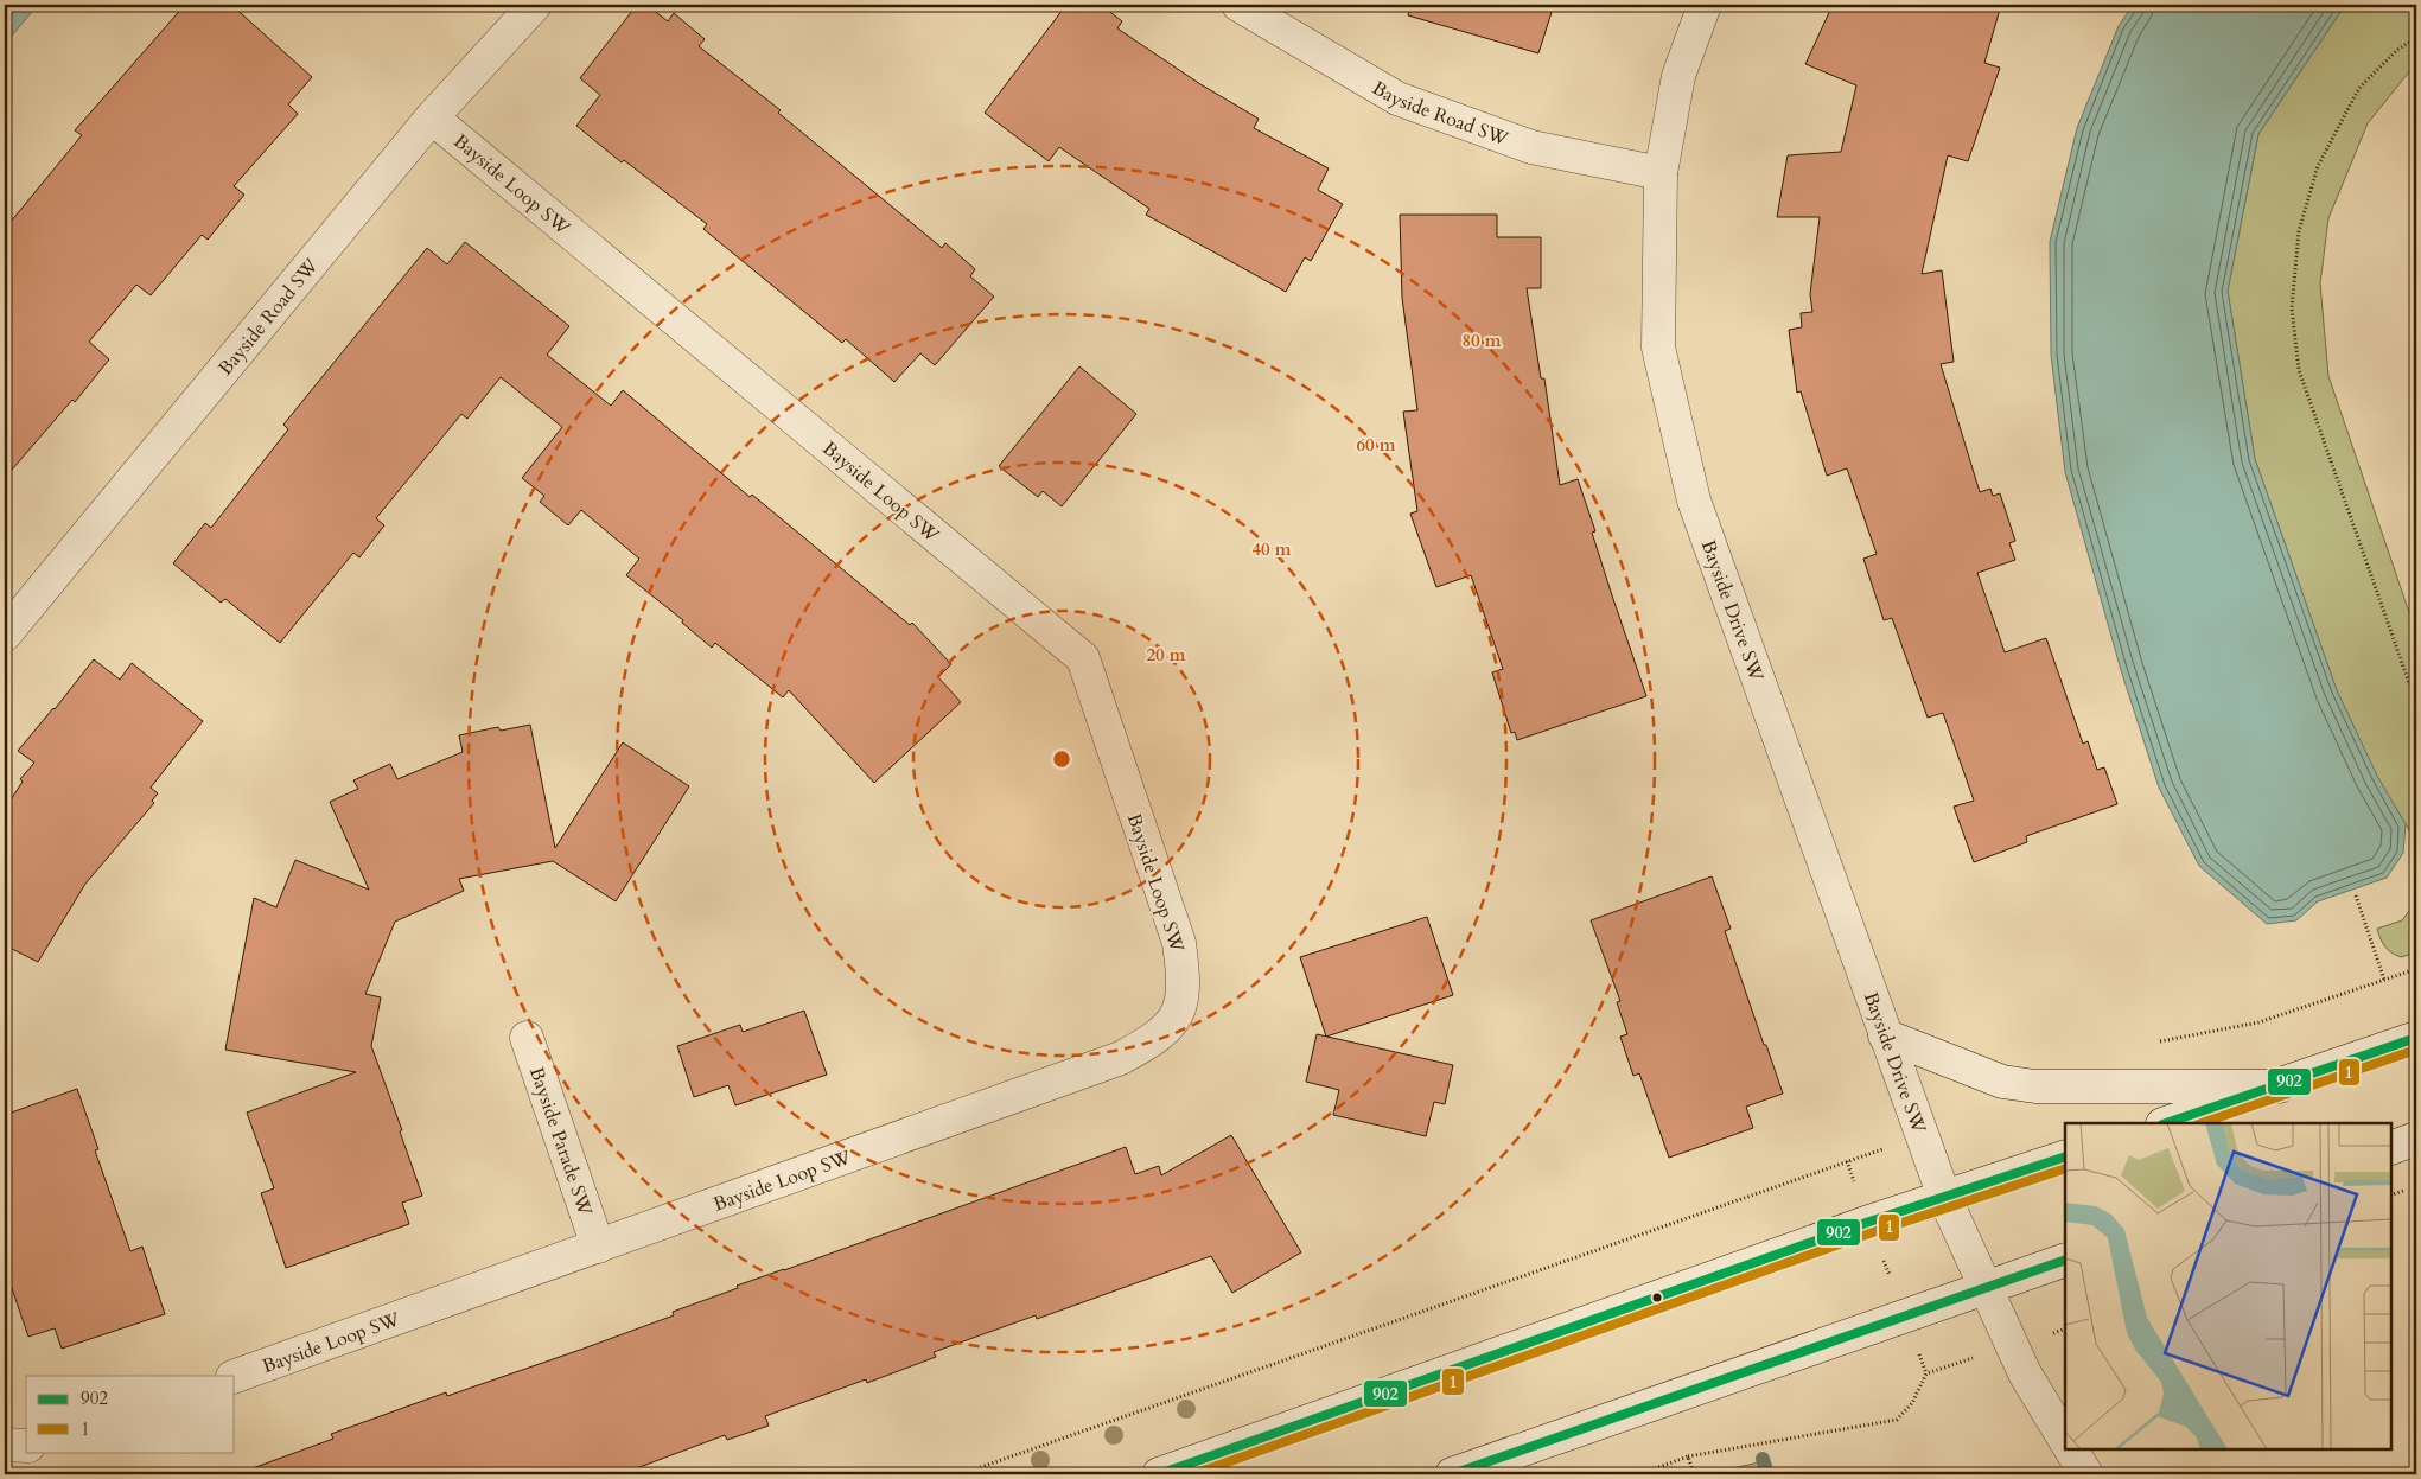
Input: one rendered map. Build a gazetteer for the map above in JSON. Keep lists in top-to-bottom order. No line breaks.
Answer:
{"streets":{"street":["Bayside Road SW","Bayside Loop SW","Bayside Drive SW","Bayside Parade SW"]},"crossings":[["Bayside Road SW","Bayside Loop SW"],["Bayside Road SW","Bayside Drive SW"],["Bayside Loop SW","Bayside Parade SW"]],"lines":["transit line 902","transit line 1"],"legend":["902","1"],"rings":["80 m","60 m","40 m","20 m"]}
